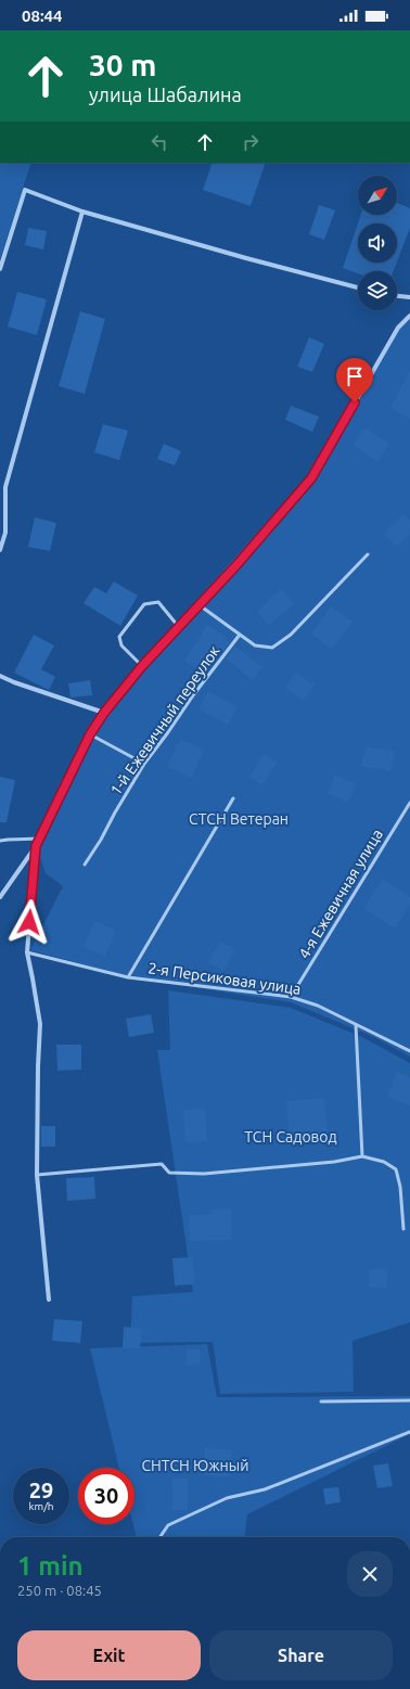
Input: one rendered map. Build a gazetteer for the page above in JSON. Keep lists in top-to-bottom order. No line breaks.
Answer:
{"streets":{"lane":["1-й Ежевичный переулок","4-я Ежевичная улица","2-я Персиковая улица"]},"crossings":[["4-я Ежевичная улица","2-я Персиковая улица"]],"parks":["СТСН Ветеран","ТСН Садовод","СНТСН Южный"],"north":"top right","page":{"status":"08:44","turn":["30 m","улица Шабалина"],"speed":"29 km/h","limit":"30","heading":["1 min","250 m · 08:45"],"buttons":["Exit","Share"]}}
